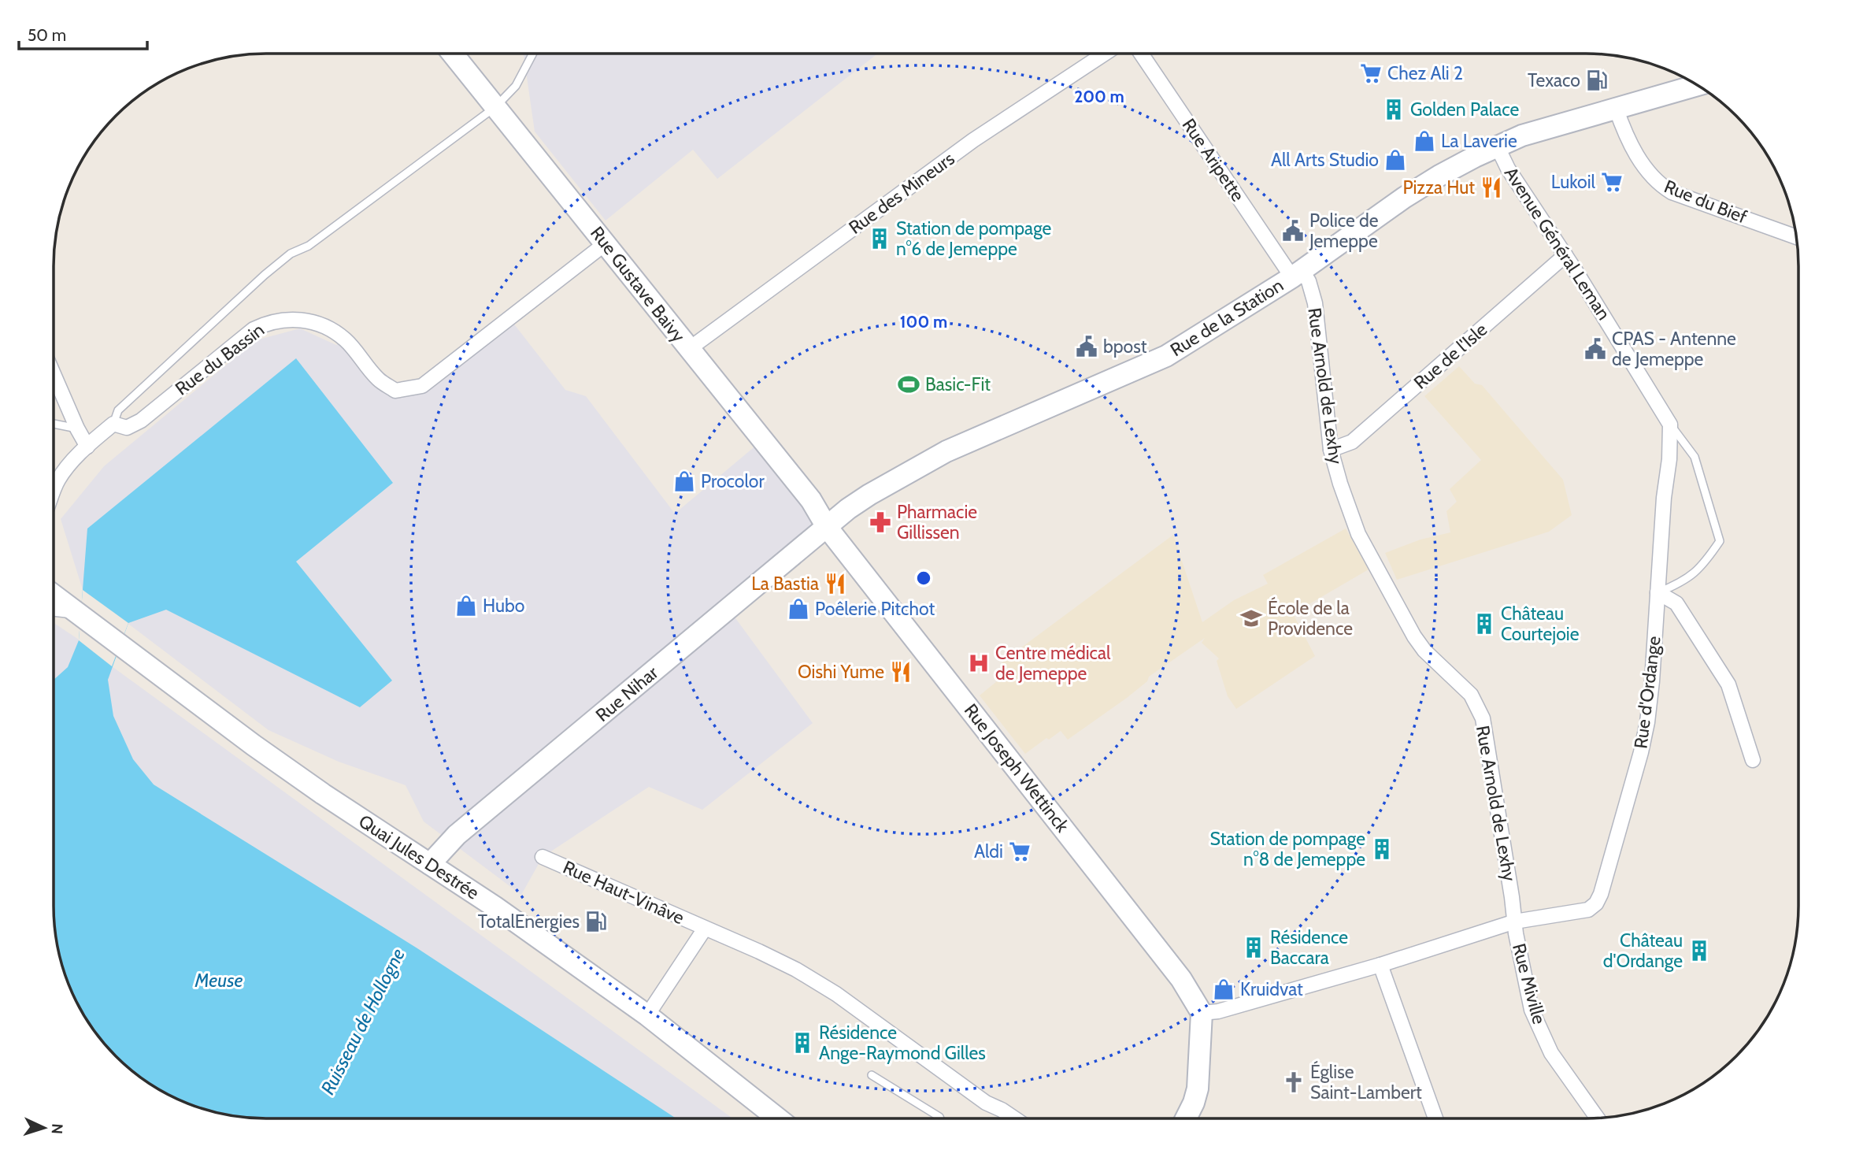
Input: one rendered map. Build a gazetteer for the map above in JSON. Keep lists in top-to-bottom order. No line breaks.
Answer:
{"streets":{"street":["Rue Aripette","Rue des Mineurs","Rue du Bief","Avenue Général Leman","Rue Gustave Baivy","Rue de la Station","Rue de l'Isle","Rue du Bassin","Rue Arnold de Lexhy","Rue d'Ordange","Rue Nihar","Rue Joseph Wettinck","Quai Jules Destrée","Rue Haut-Vinâve","Rue Miville"]},"crossings":[["Rue Aripette","Rue de la Station"],["Rue Aripette","Rue Arnold de Lexhy"],["Rue des Mineurs","Rue Gustave Baivy"],["Rue du Bief","Rue de la Station"],["Avenue Général Leman","Rue de la Station"],["Avenue Général Leman","Rue de l'Isle"],["Avenue Général Leman","Rue d'Ordange"],["Rue Gustave Baivy","Rue de la Station"],["Rue Gustave Baivy","Rue du Bassin"],["Rue Gustave Baivy","Rue Nihar"],["Rue Gustave Baivy","Rue Joseph Wettinck"],["Rue de la Station","Rue Arnold de Lexhy"],["Rue de la Station","Rue Nihar"],["Rue de la Station","Rue Joseph Wettinck"],["Rue de l'Isle","Rue Arnold de Lexhy"],["Rue Arnold de Lexhy","Rue d'Ordange"],["Rue Arnold de Lexhy","Rue Miville"],["Rue d'Ordange","Rue Joseph Wettinck"],["Rue d'Ordange","Rue Miville"],["Rue Nihar","Rue Joseph Wettinck"],["Rue Nihar","Quai Jules Destrée"],["Quai Jules Destrée","Rue Haut-Vinâve"]],"water":["Meuse","Ruisseau de Hollogne"],"places":{"supermarket":["Chez Ali 2","Lukoil","Aldi"],"fuel station":["Texaco","TotalEnergies"],"building":["Golden Palace","Station de pompage n°6 de Jemeppe","Château Courtejoie","Station de pompage n°8 de Jemeppe","Résidence Baccara","Château d'Ordange","Résidence Ange-Raymond Gilles"],"shop":["La Laverie","All Arts Studio","Procolor","Hubo","Poêlerie Pitchot","Kruidvat"],"restaurant":["Pizza Hut","La Bastia","Oishi Yume"],"public building":["Police de Jemeppe","bpost","CPAS - Antenne de Jemeppe"],"sports":["Basic-Fit"],"pharmacy":["Pharmacie Gillissen"],"school or university":["École de la Providence"],"hospital":["Centre médical de Jemeppe"],"church":["Église Saint-Lambert"]},"scale_bar":"50 m","north":"right","rings":["200 m","100 m"]}
